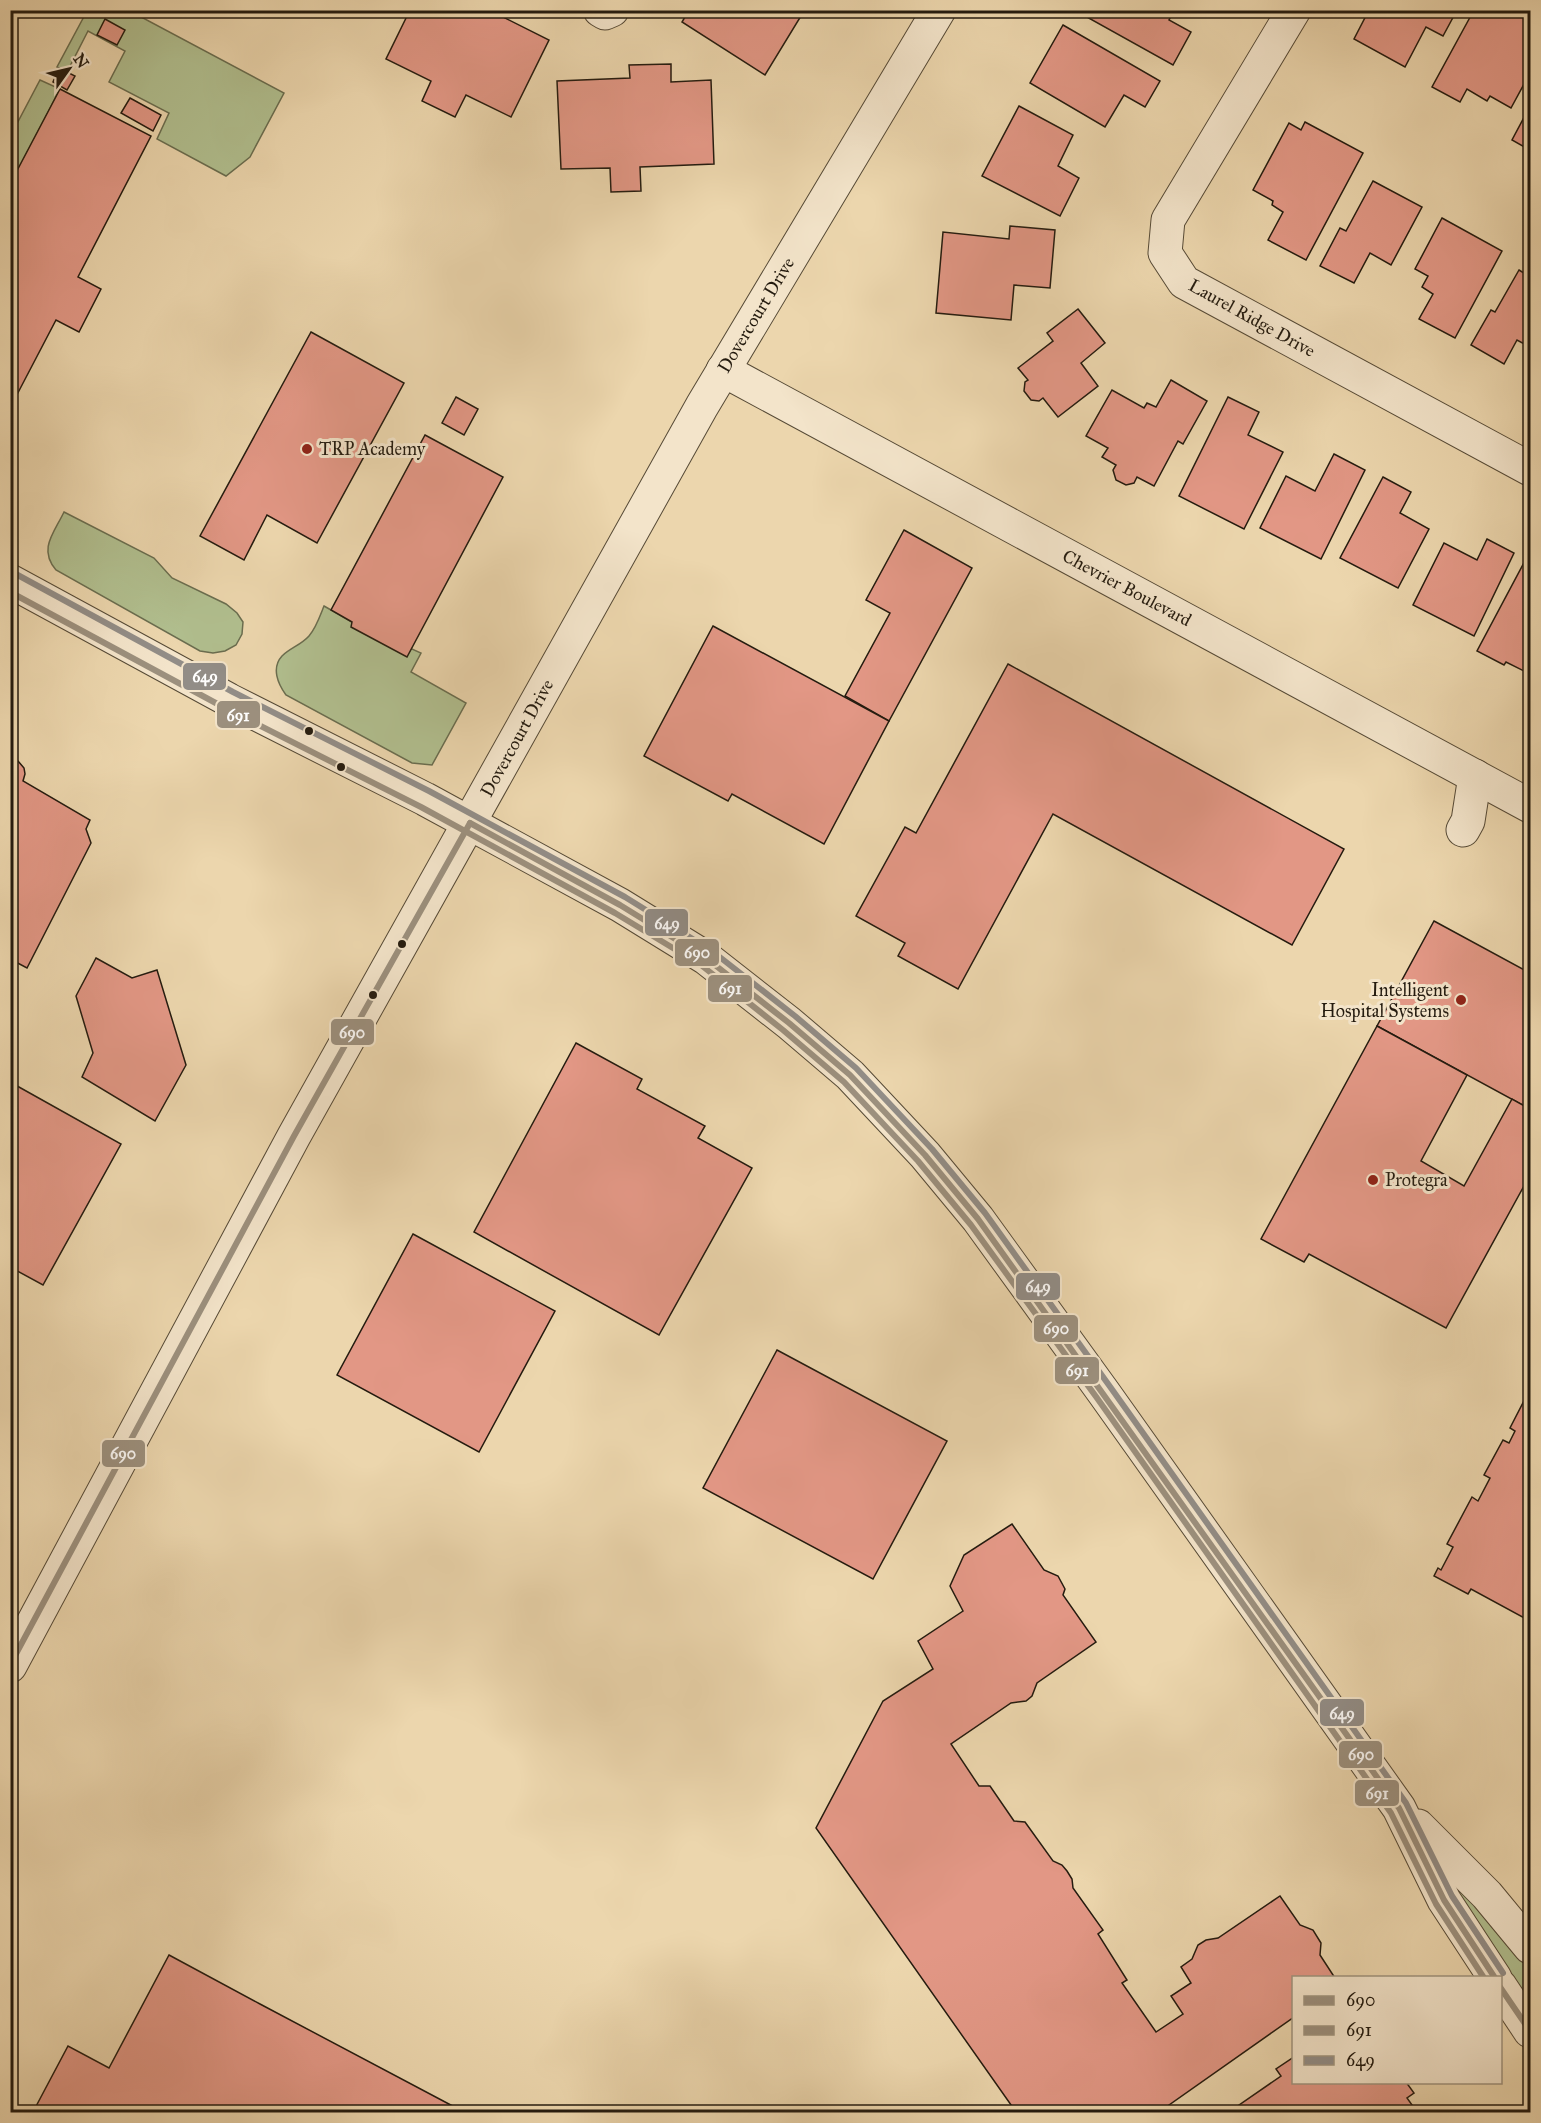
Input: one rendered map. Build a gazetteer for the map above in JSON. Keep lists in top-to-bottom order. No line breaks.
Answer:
{"streets":{"street":["Dovercourt Drive","Laurel Ridge Drive","Chevrier Boulevard"]},"crossings":[["Dovercourt Drive","Chevrier Boulevard"]],"places":["TRP Academy","Intelligent Hospital Systems","Protegra"],"lines":["transit line 649","transit line 691","transit line 690"],"legend":["690","691","649"],"north":"top right"}
